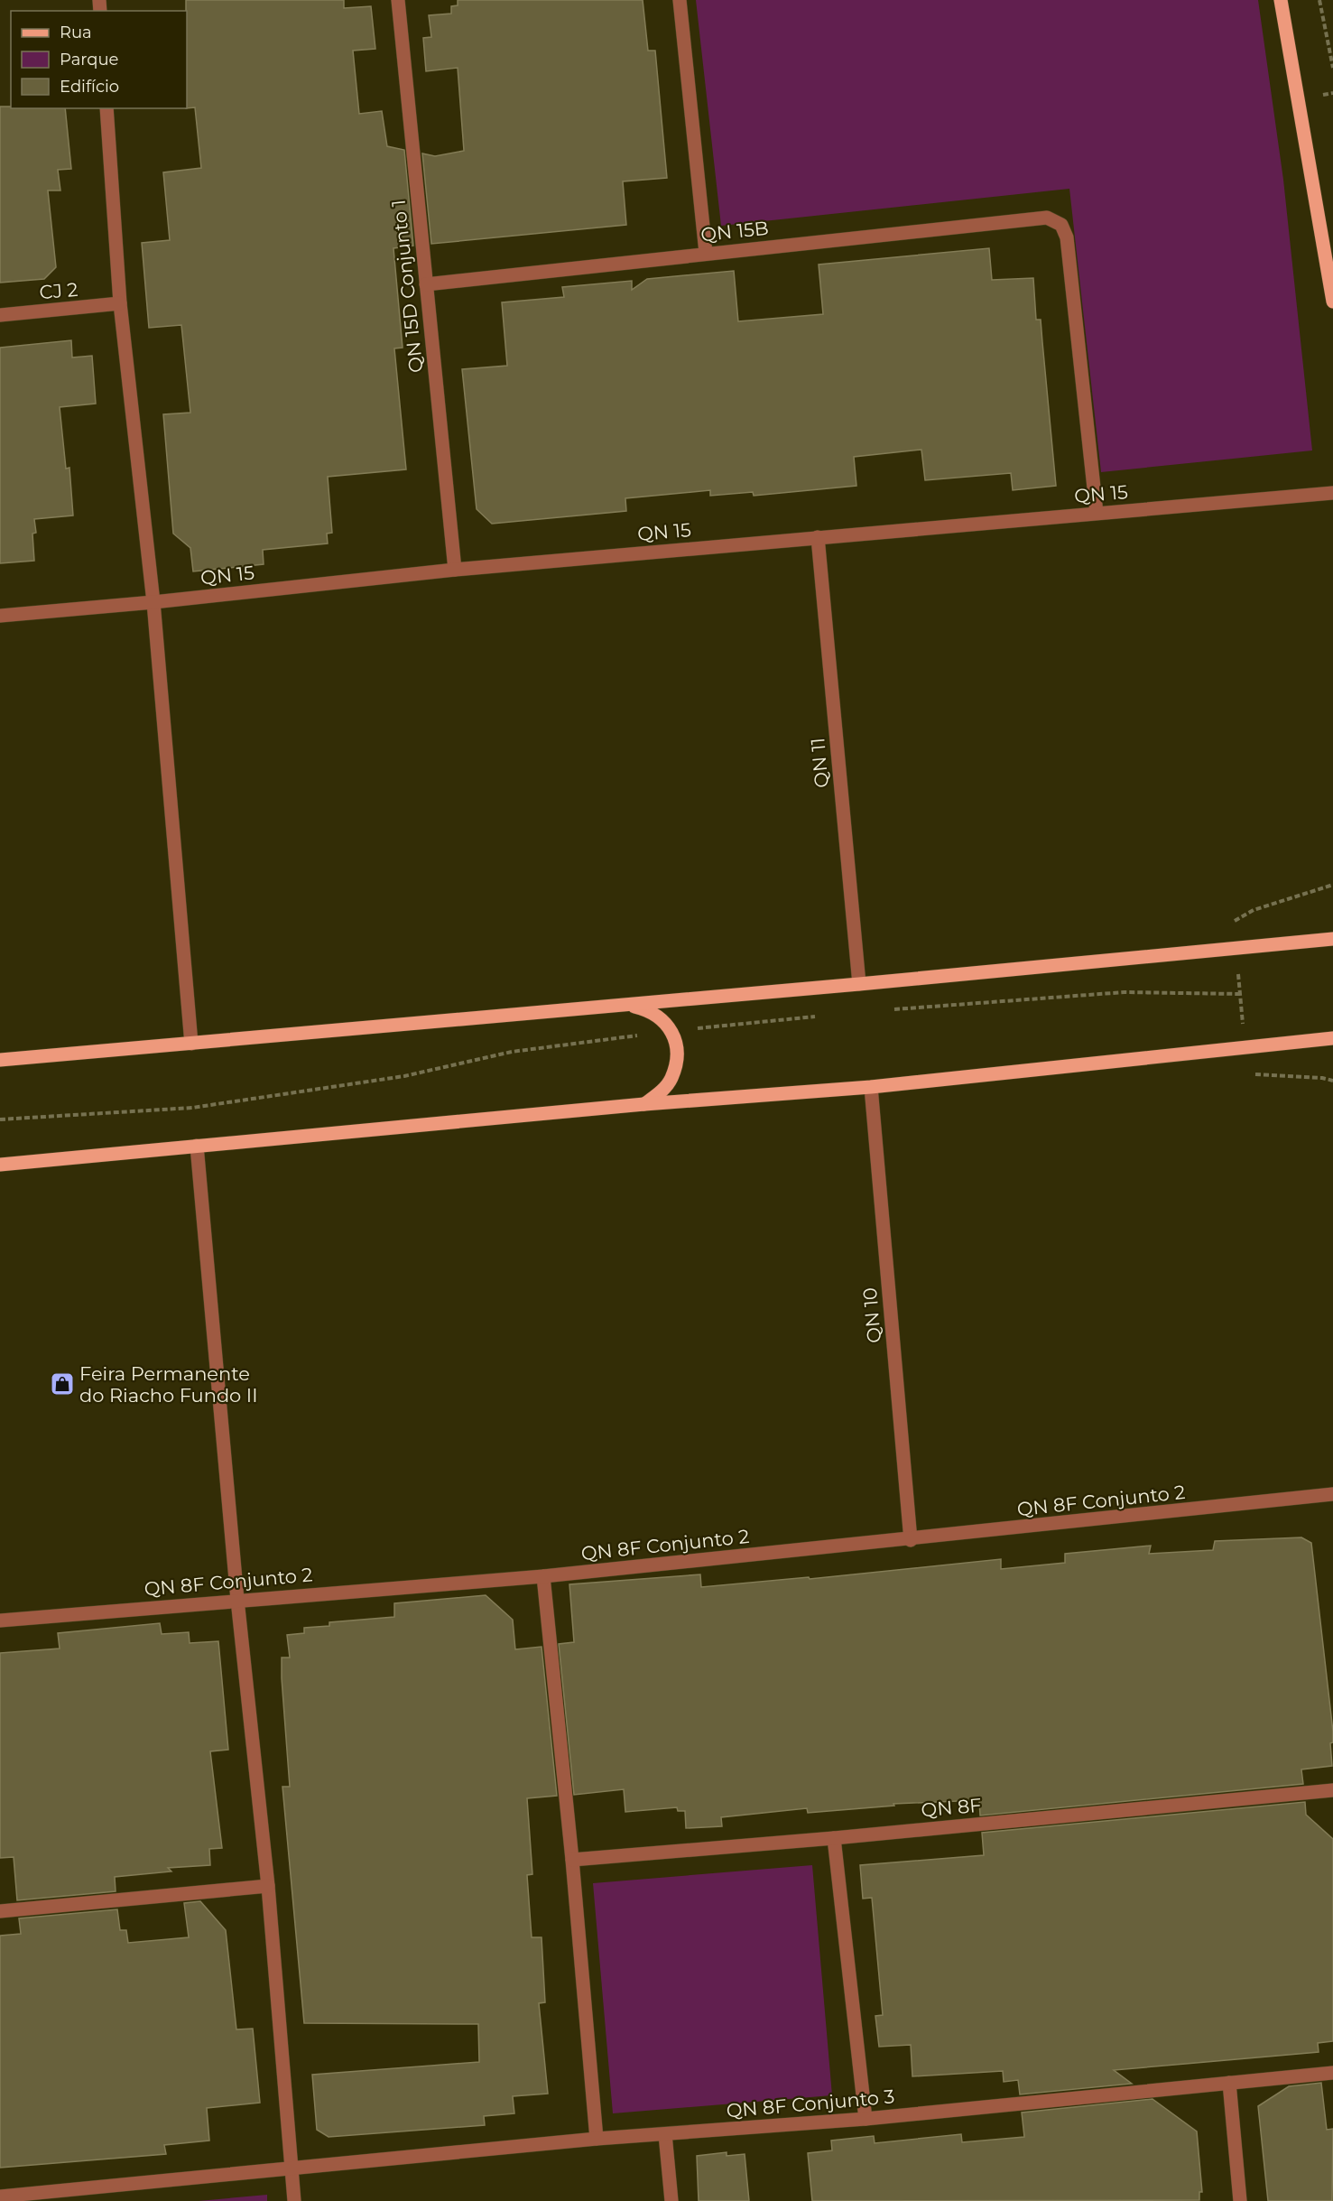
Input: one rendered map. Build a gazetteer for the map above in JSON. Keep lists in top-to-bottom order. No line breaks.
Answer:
{"streets":{"street":["QN 15B","QN 15D Conjunto 1","CJ 2","QN 15","QN 11","QN 10","QN 8F Conjunto 2","QN 8F","QN 8F Conjunto 3"]},"crossings":[["QN 15B","QN 15D Conjunto 1"],["QN 15B","QN 15"],["QN 15D Conjunto 1","QN 15"],["QN 15","QN 11"],["QN 10","QN 8F Conjunto 2"]],"places":{"shop":["Feira Permanente do Riacho Fundo II"]},"legend":["Rua","Parque","Edifício"]}
